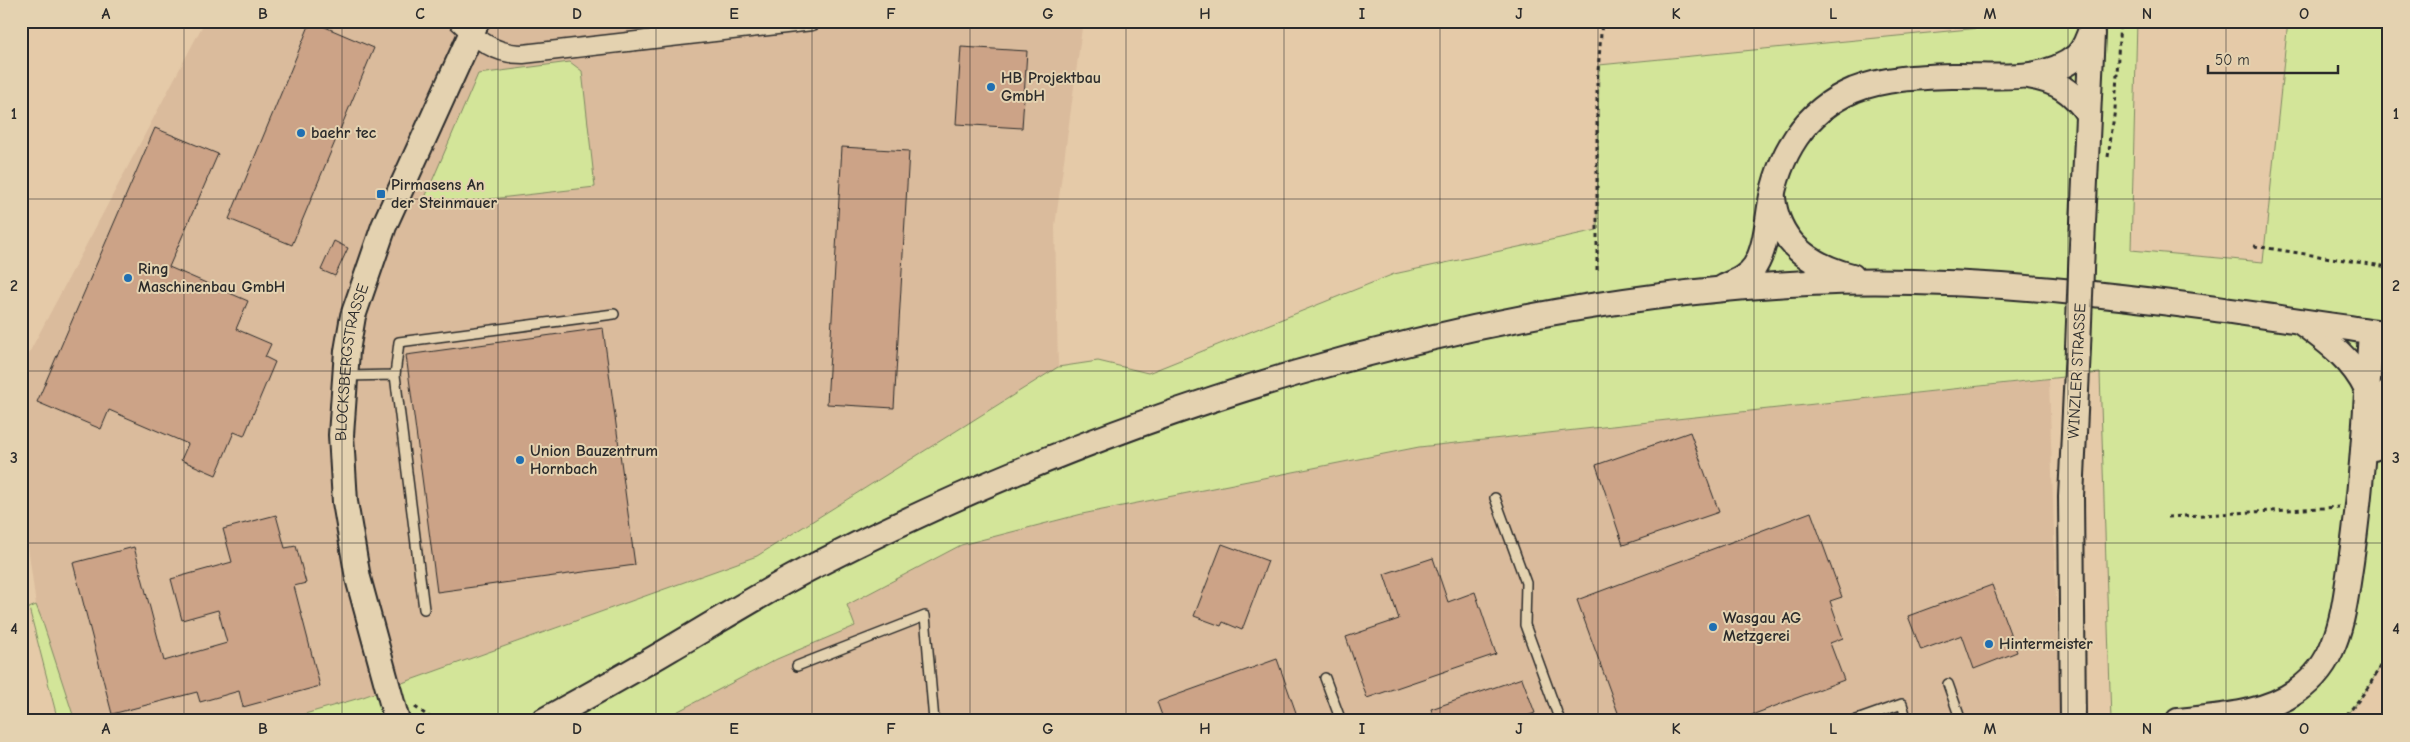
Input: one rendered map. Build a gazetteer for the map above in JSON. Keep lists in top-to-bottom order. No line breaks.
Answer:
{"streets":{"main road":["BLOCKSBERGSTRASSE","WINZLER STRASSE"]},"places":{"other":["HB Projektbau GmbH","baehr tec","Ring Maschinenbau GmbH","Union Bauzentrum Hornbach","Wasgau AG Metzgerei","Hintermeister"],"transit":["Pirmasens An der Steinmauer"]},"scale_bar":"50 m","grid":{"columns":["A","B","C","D","E","F","G","H","I","J","K","L","M","N","O"],"rows":["1","2","3","4"]}}
